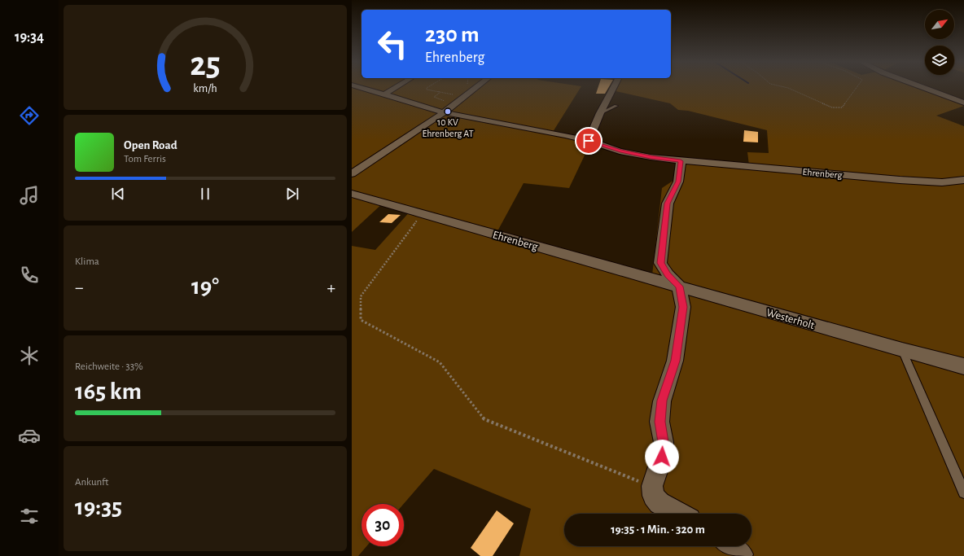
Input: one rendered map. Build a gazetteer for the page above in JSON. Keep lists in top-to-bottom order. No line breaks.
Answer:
{"streets":{"street":["Ehrenberg","Westerholt"]},"crossings":[["Ehrenberg","Westerholt"]],"places":["10 KV Ehrenberg AT"],"north":"top right","page":{"tabs":"19:34","turn":["230 m","Ehrenberg"],"song":["Open Road","Tom Ferris"],"tile":["Klima",["Reichweite · 33%","165 km"],["Ankunft","19:35"]],"heat":["−","19°","+"],"limit":"30","trip":"19:35 · 1 Min. · 320 m","gauge":["25","km/h"]}}
